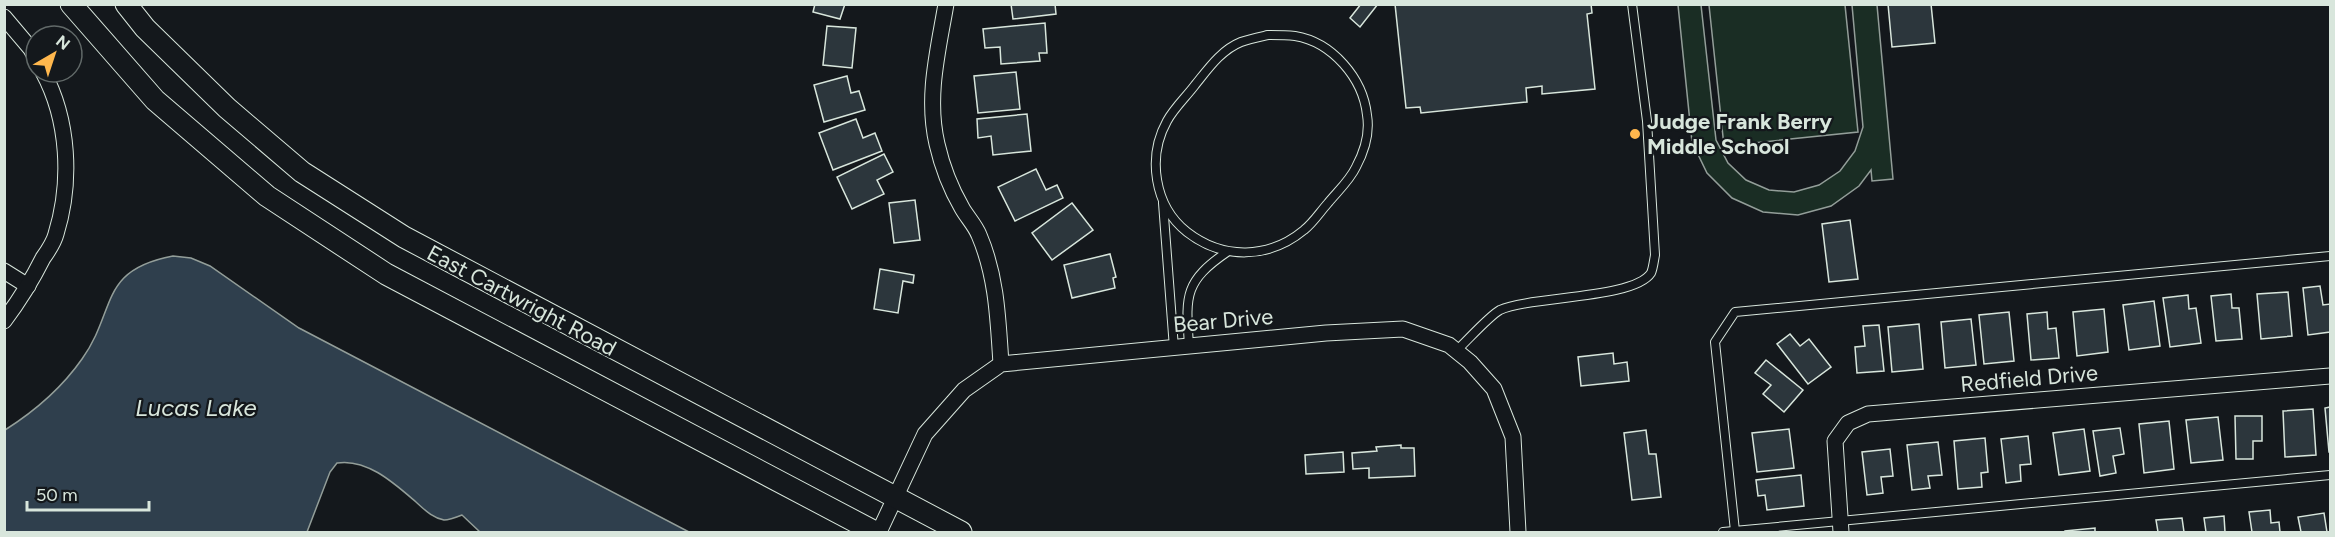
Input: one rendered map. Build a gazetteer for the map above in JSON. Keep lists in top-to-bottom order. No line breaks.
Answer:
{"streets":{"main road":["East Cartwright Road"],"street":["Bear Drive","Redfield Drive"]},"crossings":[["East Cartwright Road","Bear Drive"]],"water":["Lucas Lake"],"places":["Judge Frank Berry Middle School"],"scale_bar":"50 m","north":"top right"}
